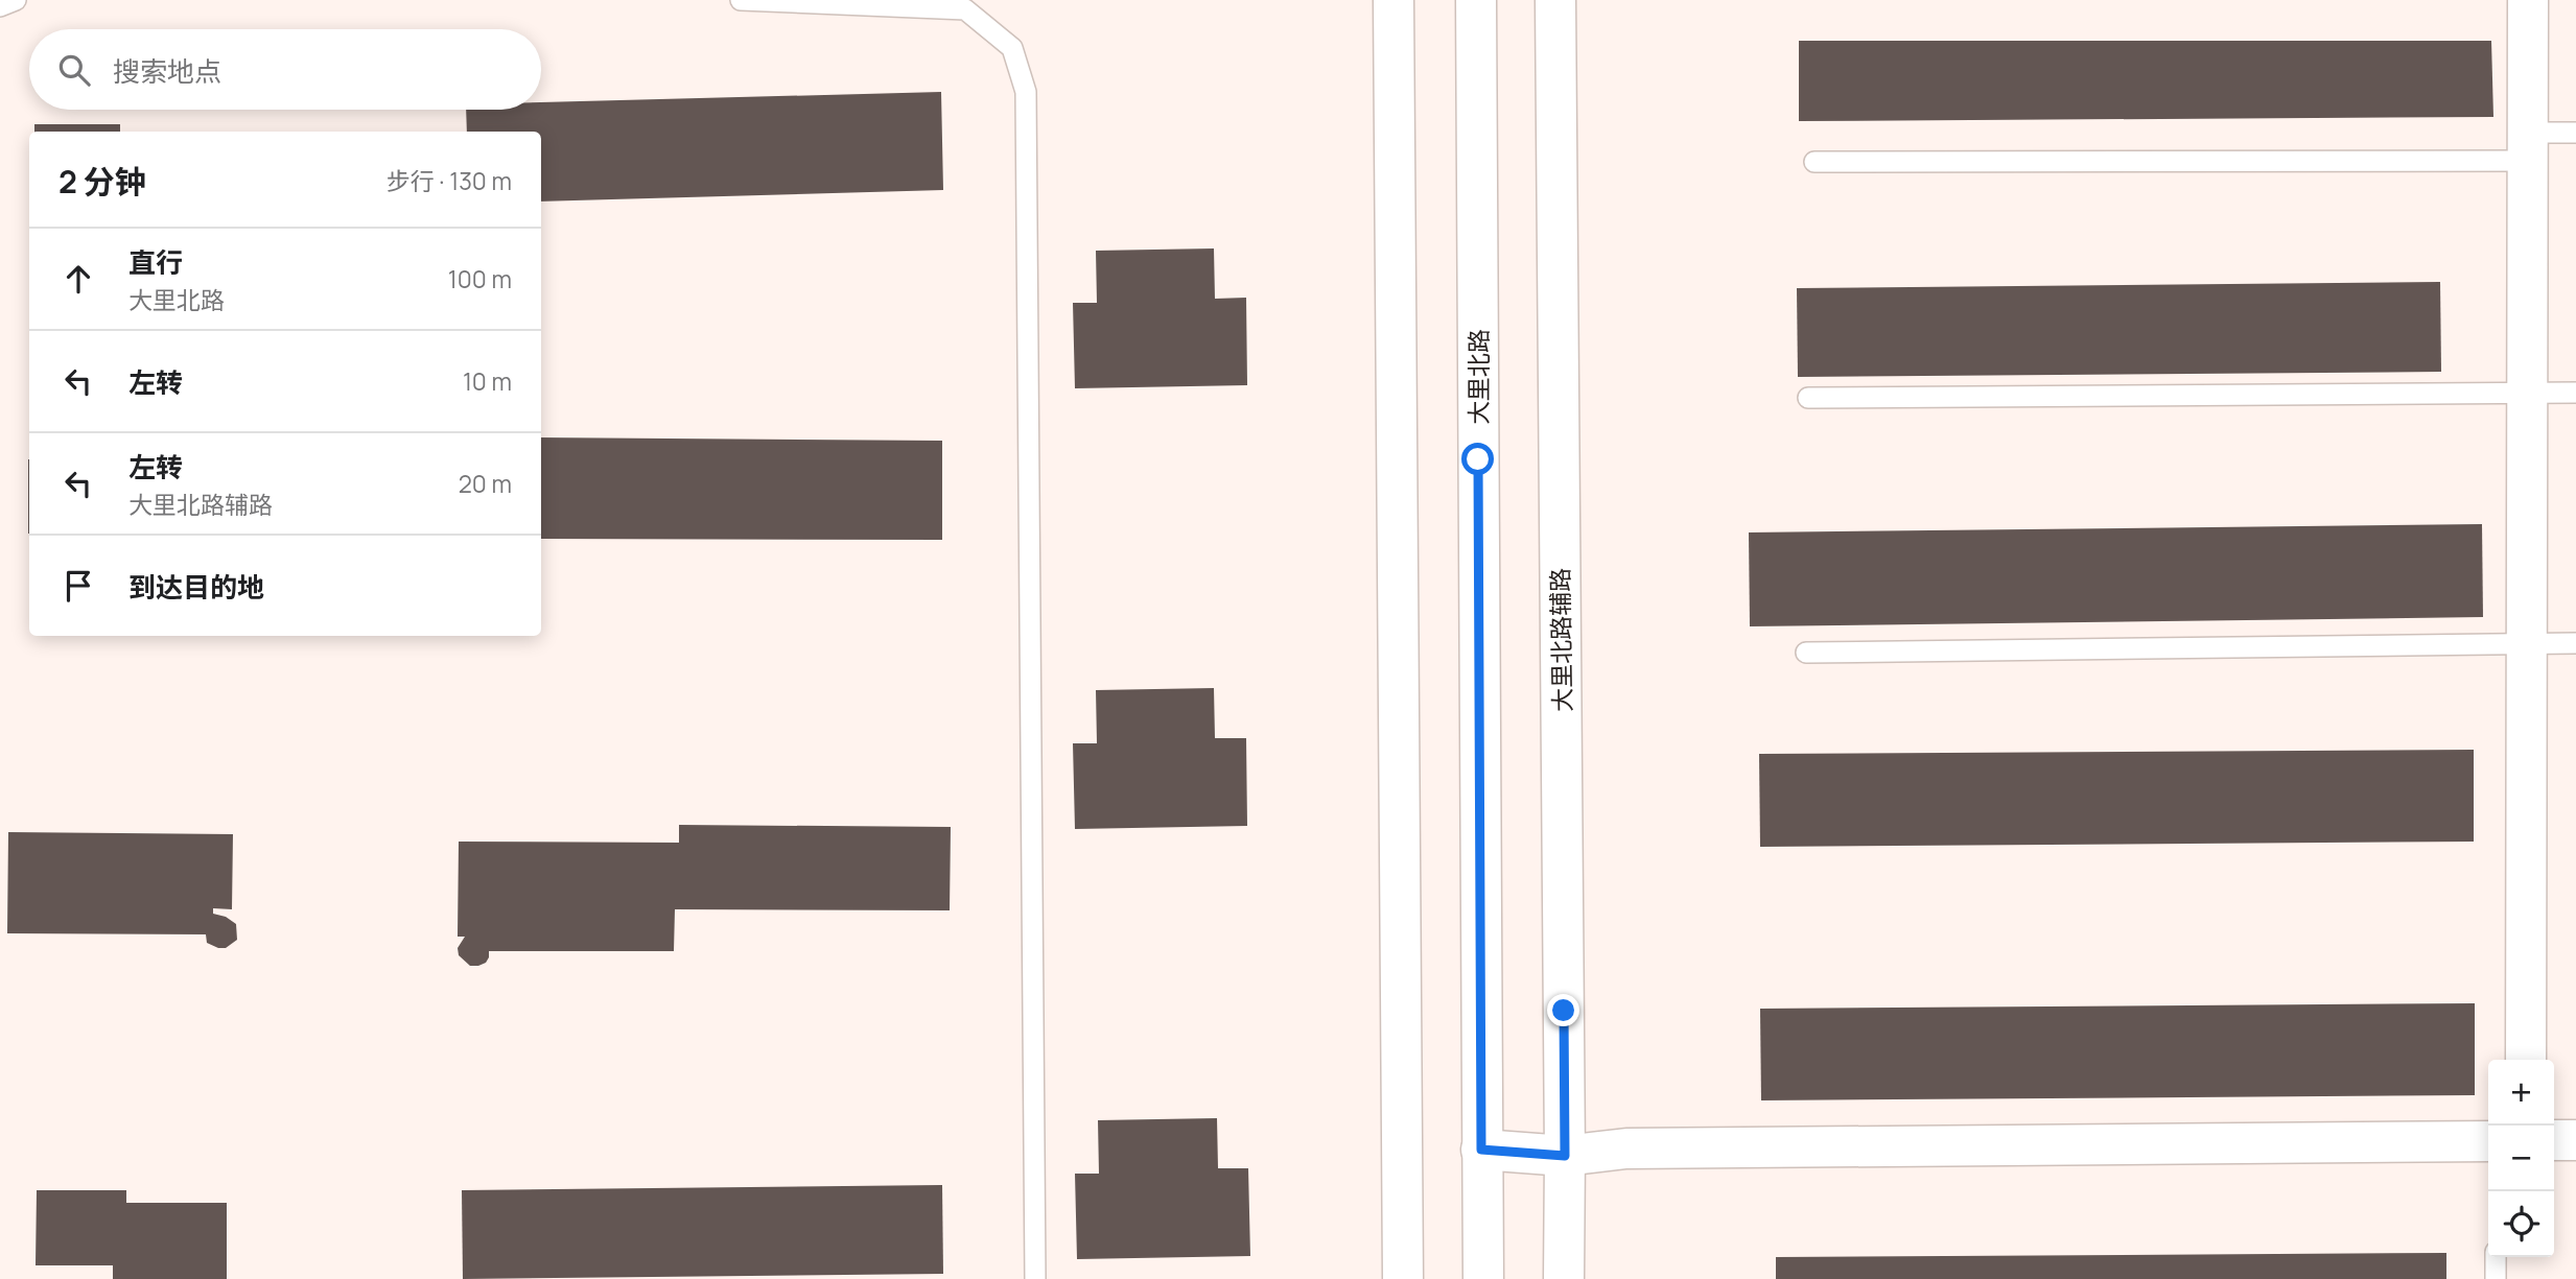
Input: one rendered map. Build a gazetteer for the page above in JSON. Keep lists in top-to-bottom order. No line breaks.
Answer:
{"streets":{"street":["大里北路","大里北路辅路"]},"page":{"search":"搜索地点","heading":["2 分钟","步行 · 130 m"],"list":[["直行","大里北路","100 m"],["左转","10 m"],["左转","大里北路辅路","20 m"],"到达目的地"],"map_buttons":["+","−"]}}
